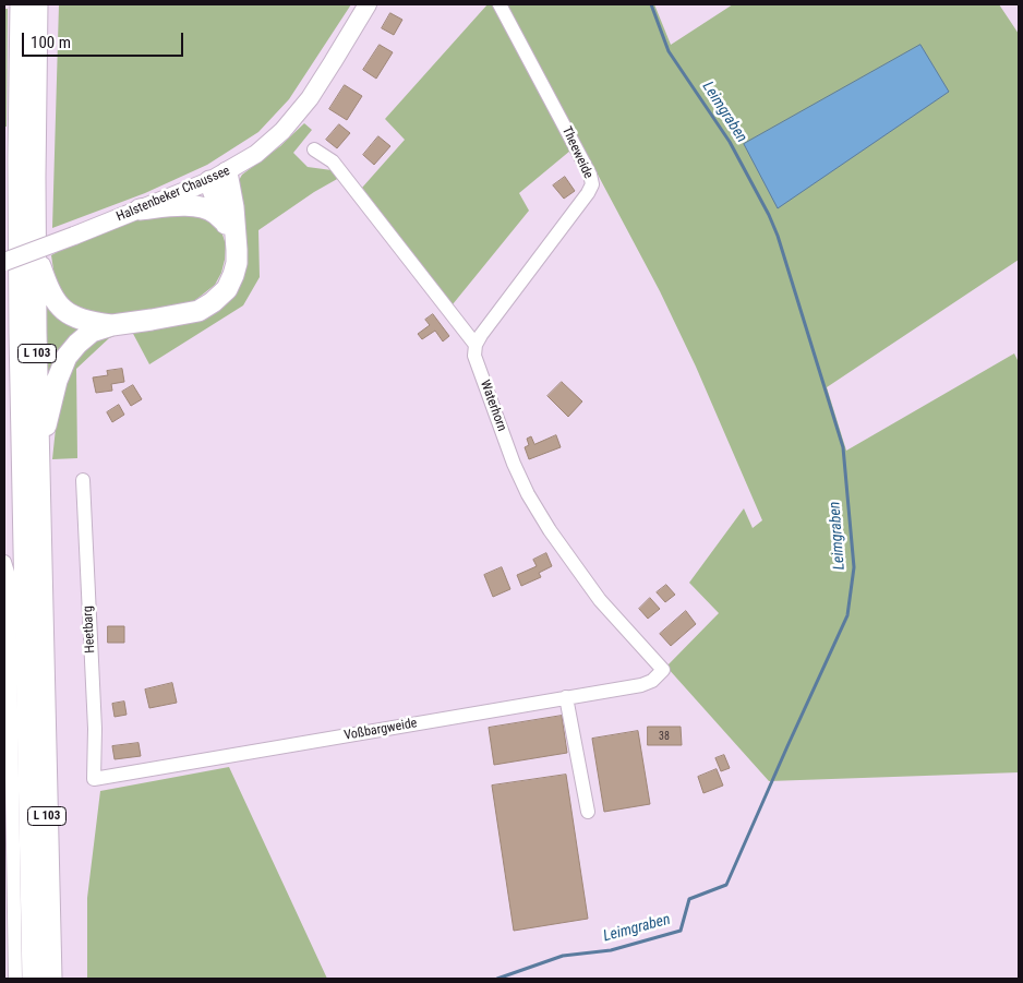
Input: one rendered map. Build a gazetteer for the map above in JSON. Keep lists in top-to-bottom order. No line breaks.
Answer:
{"streets":{"highway":["L 103"],"main road":["Halstenbeker Chaussee"],"street":["Theeweide","Waterhorn","Heetbarg","Voßbargweide"]},"crossings":[["Theeweide","Waterhorn"],["Halstenbeker Chaussee","L 103"],["Waterhorn","Voßbargweide"],["Heetbarg","Voßbargweide"]],"water":["Leimgraben"],"house_numbers":["38"],"scale_bar":"100 m"}
